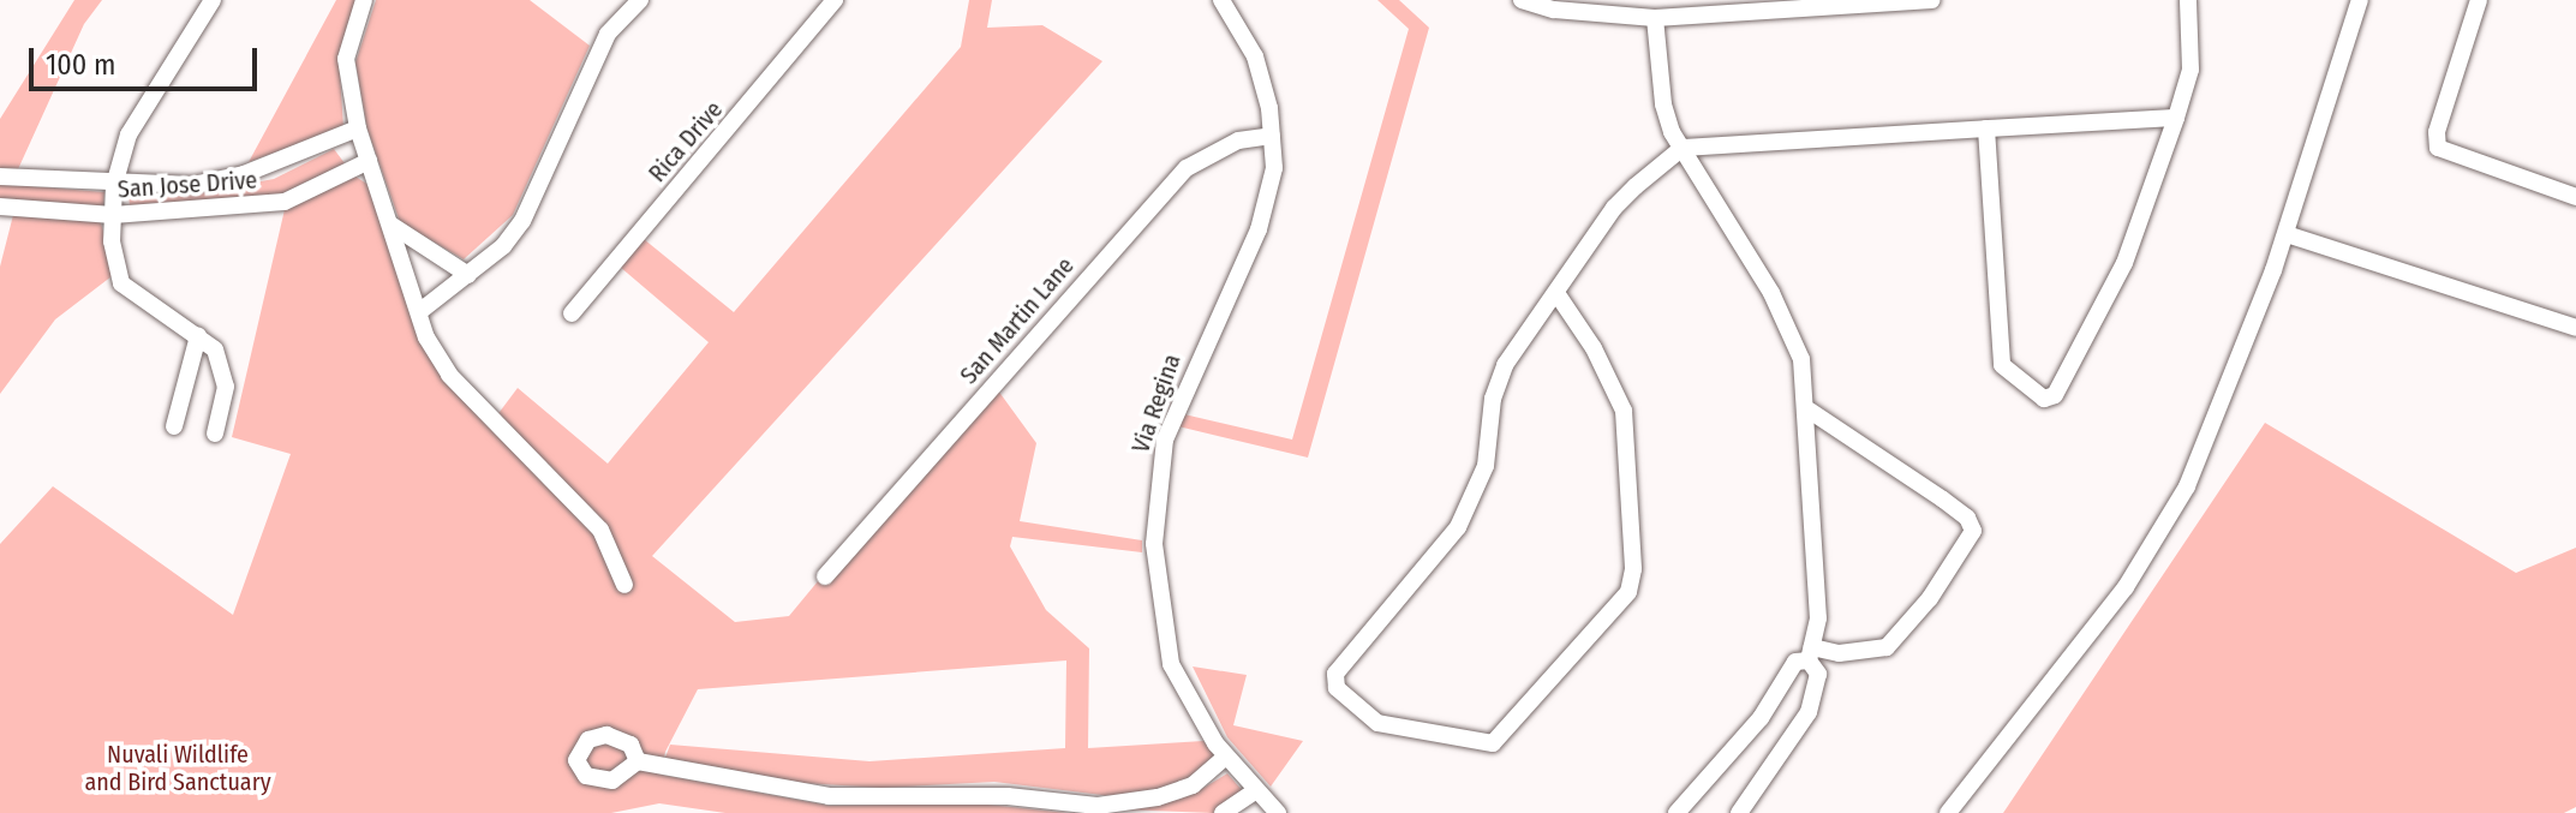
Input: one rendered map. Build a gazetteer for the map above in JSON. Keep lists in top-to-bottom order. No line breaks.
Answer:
{"streets":{"street":["Rica Drive","San Jose Drive","San Martin Lane","Via Regina"]},"crossings":[["San Martin Lane","Via Regina"]],"parks":["Nuvali Wildlife and Bird Sanctuary"],"scale_bar":"100 m"}
